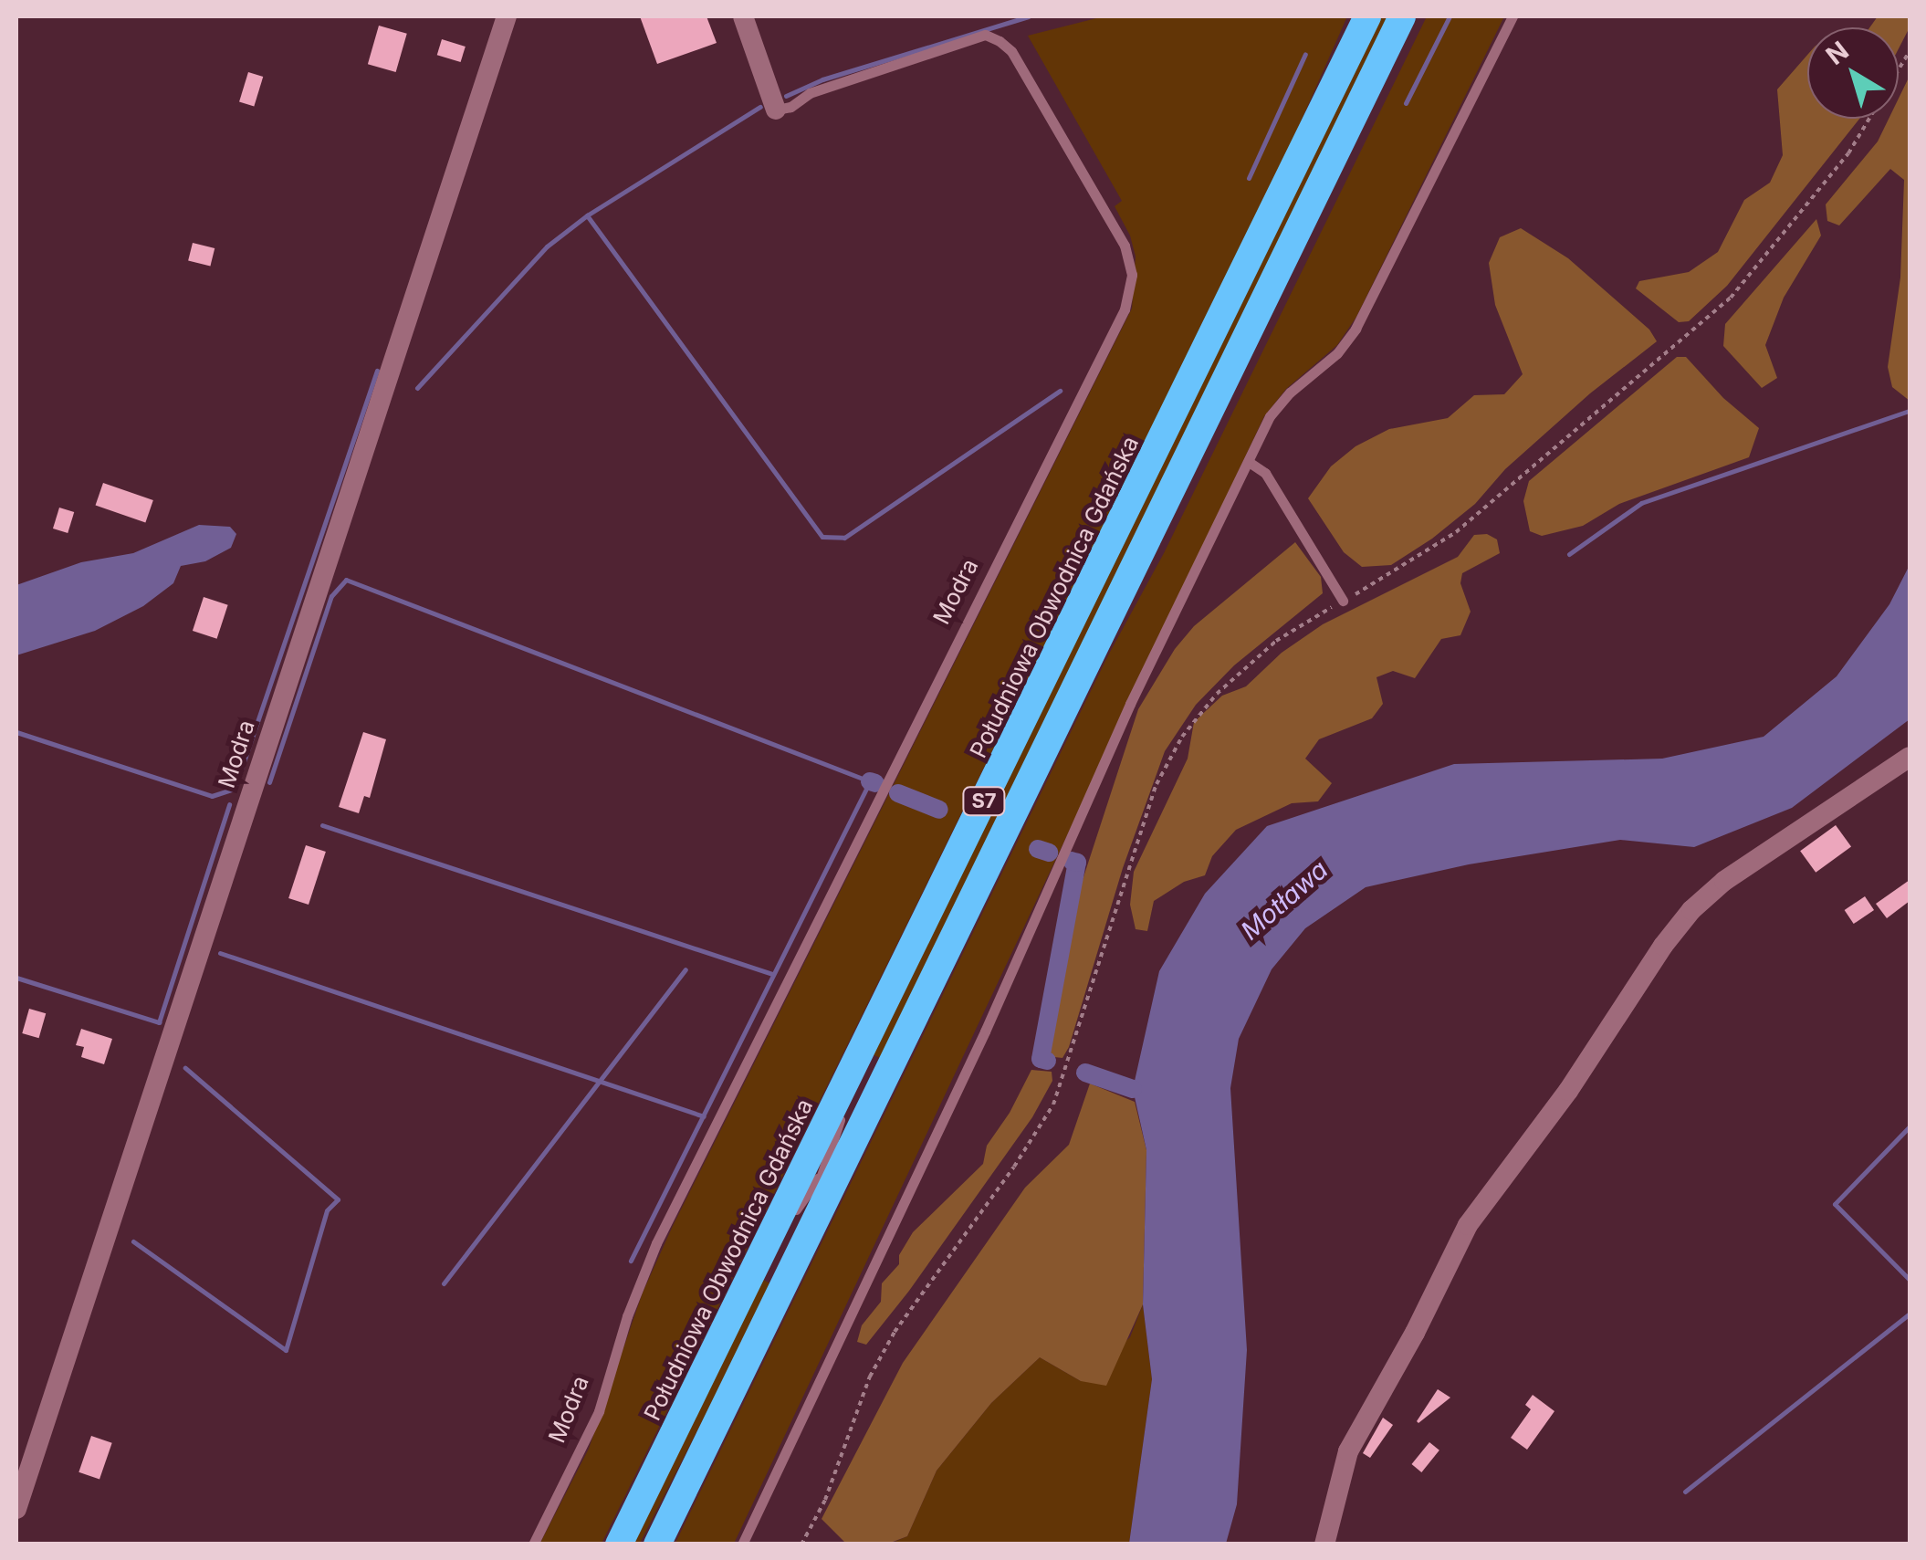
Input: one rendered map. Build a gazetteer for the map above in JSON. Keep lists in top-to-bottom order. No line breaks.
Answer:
{"streets":{"highway":["Południowa Obwodnica Gdańska","S7"],"street":["Modra"]},"water":["Motława"],"north":"top left"}
